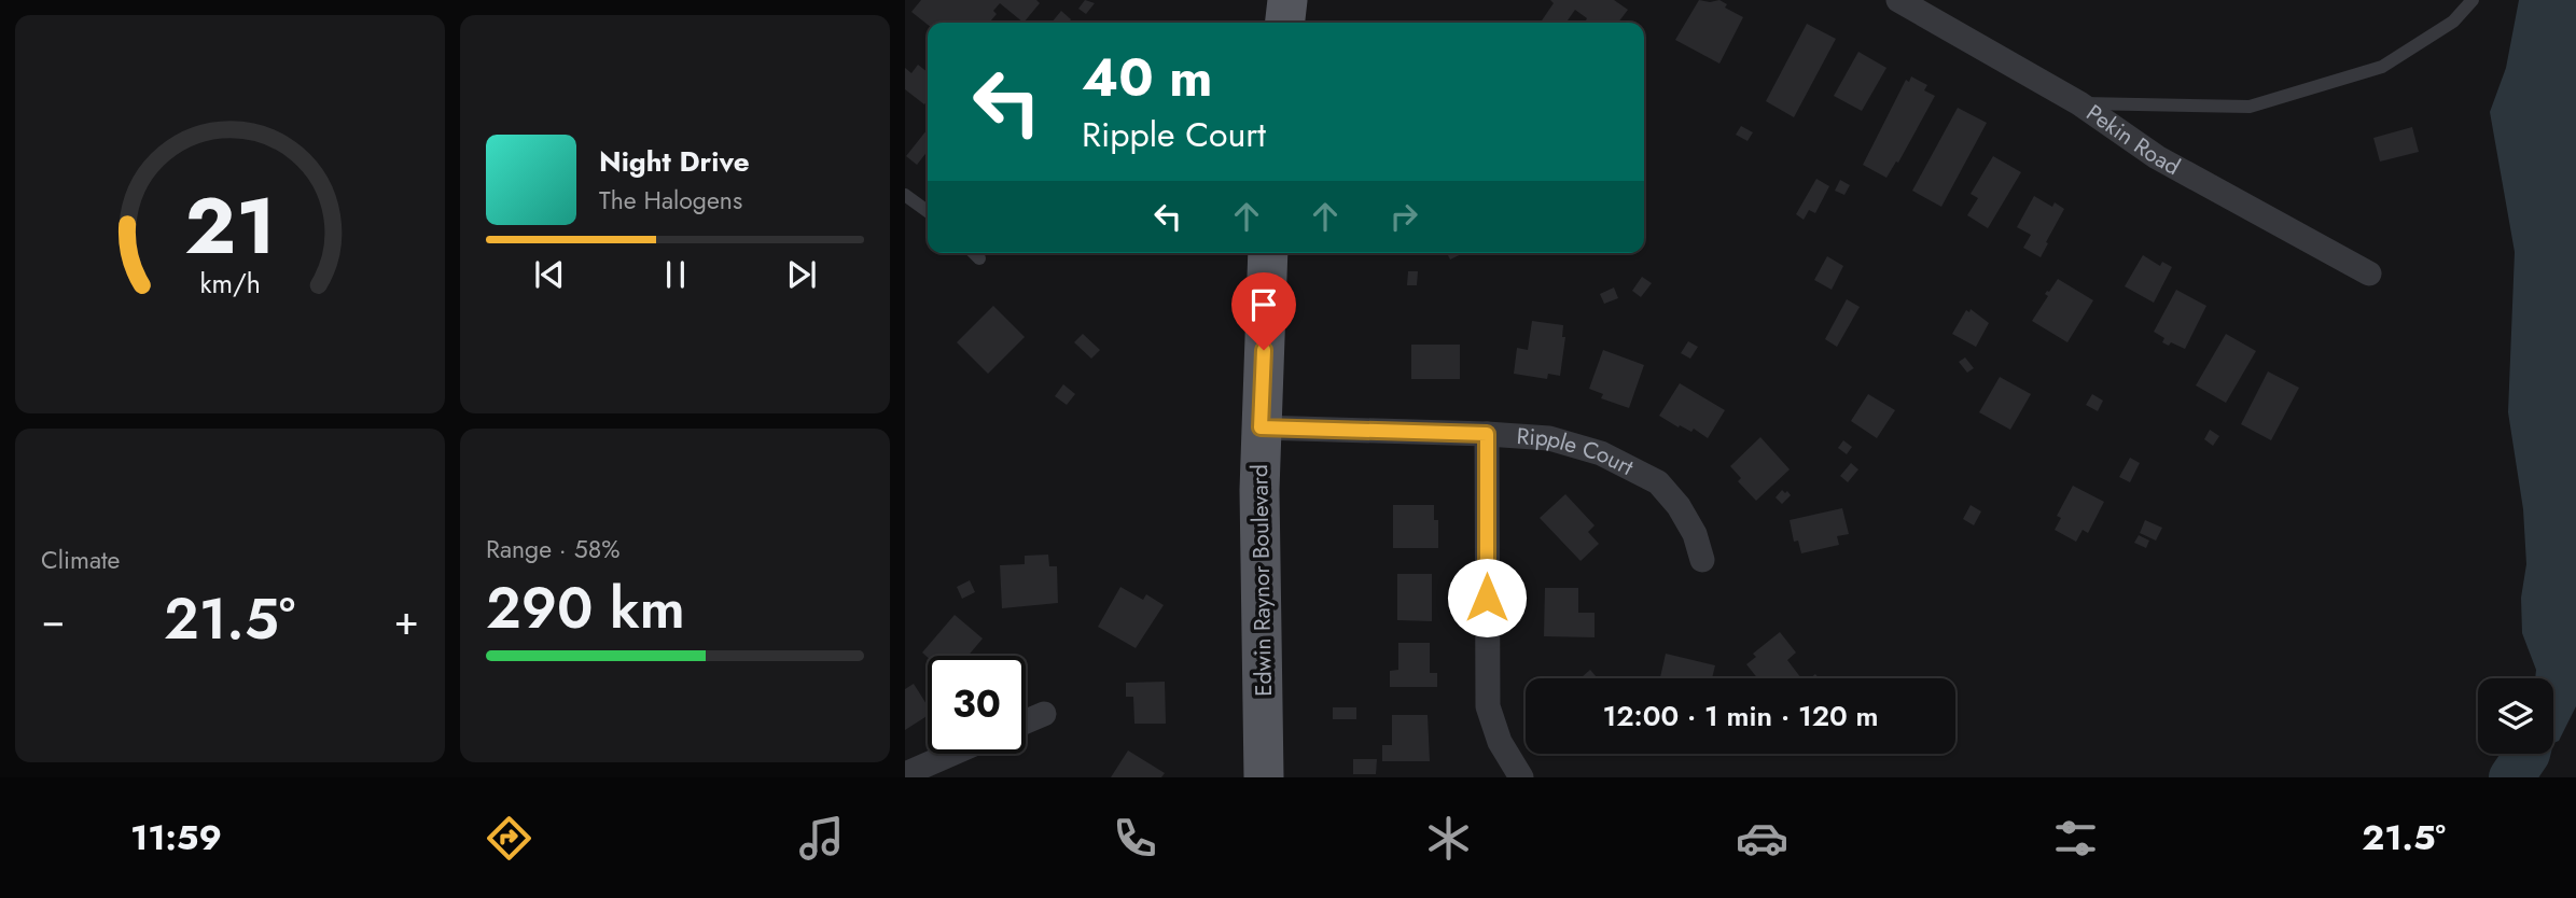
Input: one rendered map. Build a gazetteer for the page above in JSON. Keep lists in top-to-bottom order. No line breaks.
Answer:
{"streets":{"main road":["Edwin Raynor Boulevard"],"street":["Pekin Road","Ripple Court"]},"crossings":[["Ripple Court","Edwin Raynor Boulevard"]],"page":{"turn":["40 m","Ripple Court"],"song":["Night Drive","The Halogens"],"tile":["Climate",["Range · 58%","290 km"]],"heat":["−","21.5°","+"],"limit":"30","trip":"12:00 · 1 min · 120 m","tabs":["11:59","21.5°"],"gauge":["21","km/h"]}}
